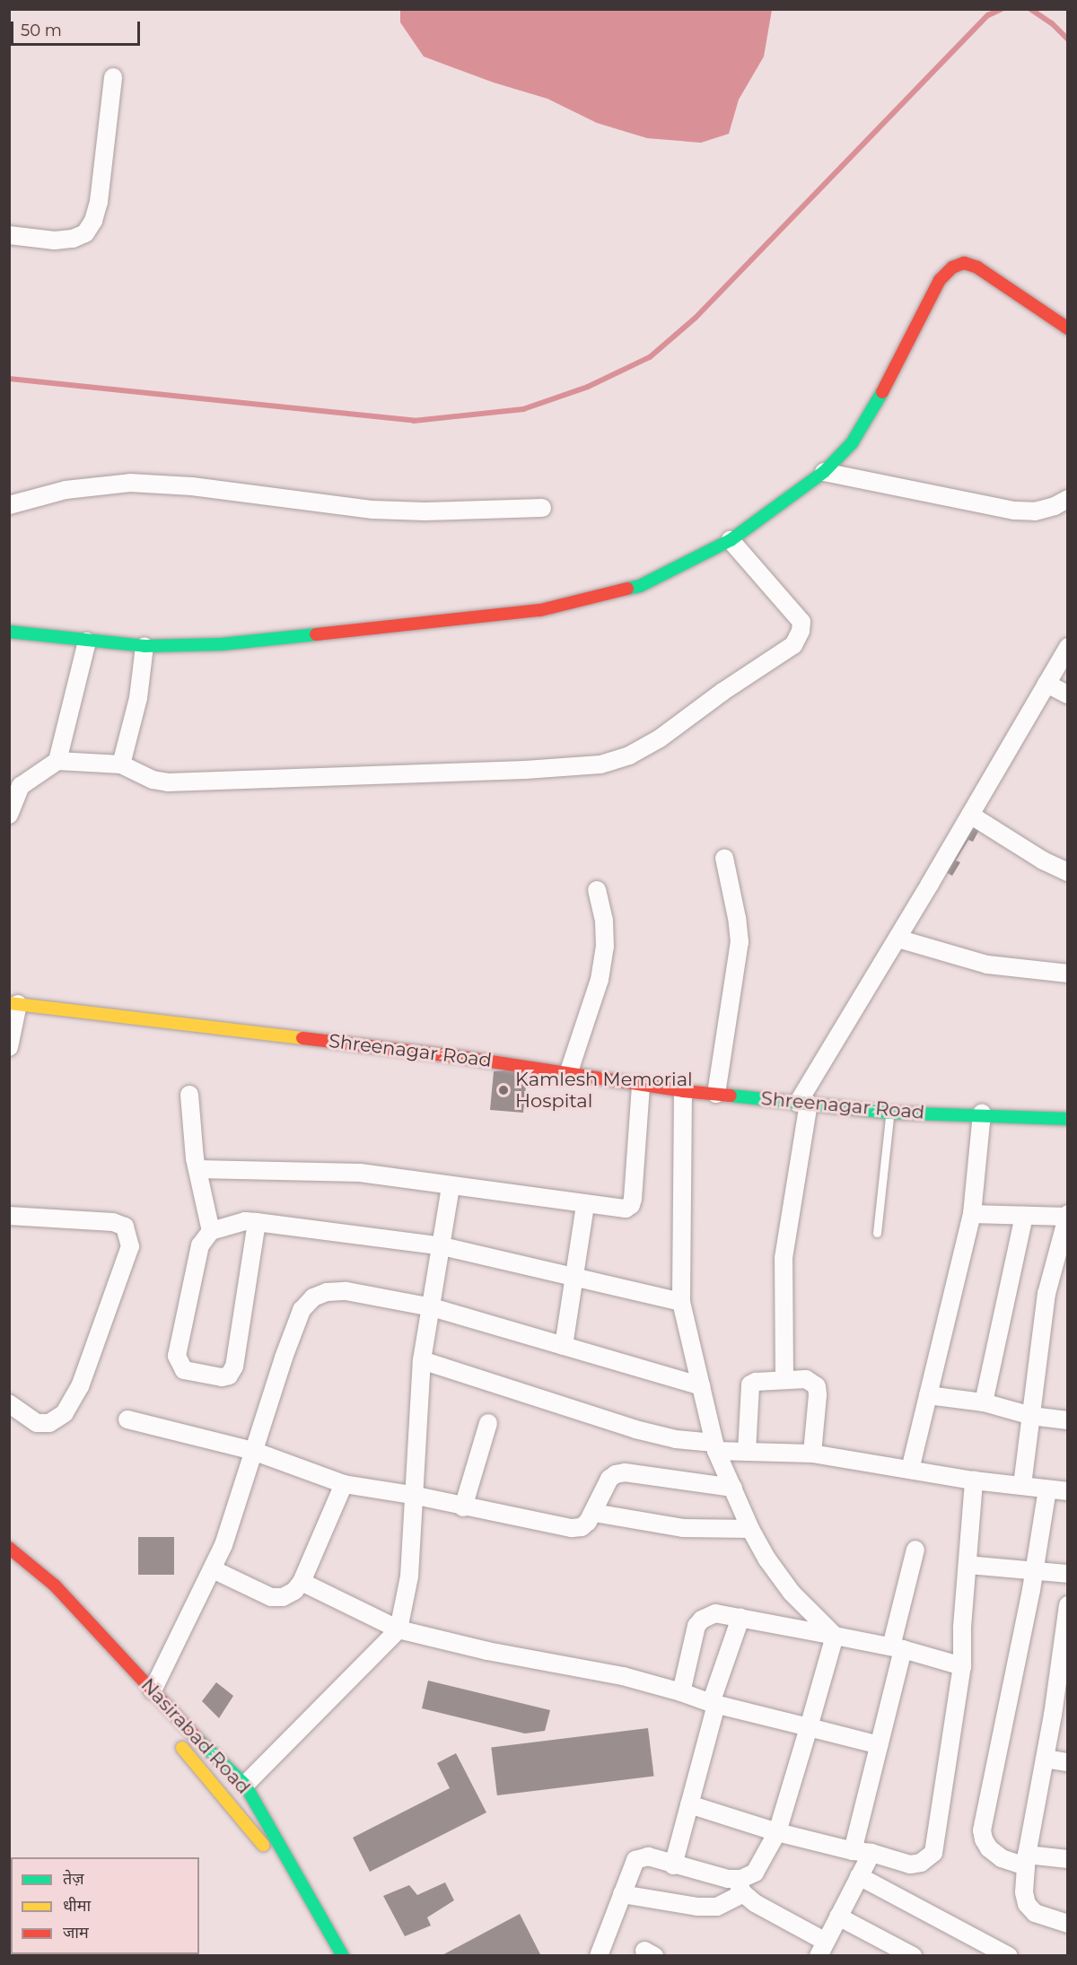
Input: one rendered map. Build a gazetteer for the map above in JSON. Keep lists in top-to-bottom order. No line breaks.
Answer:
{"streets":{"main road":["Shreenagar Road","Nasirabad Road"]},"places":["Kamlesh Memorial Hospital"],"legend":["तेज़","धीमा","जाम"],"scale_bar":"50 m"}
